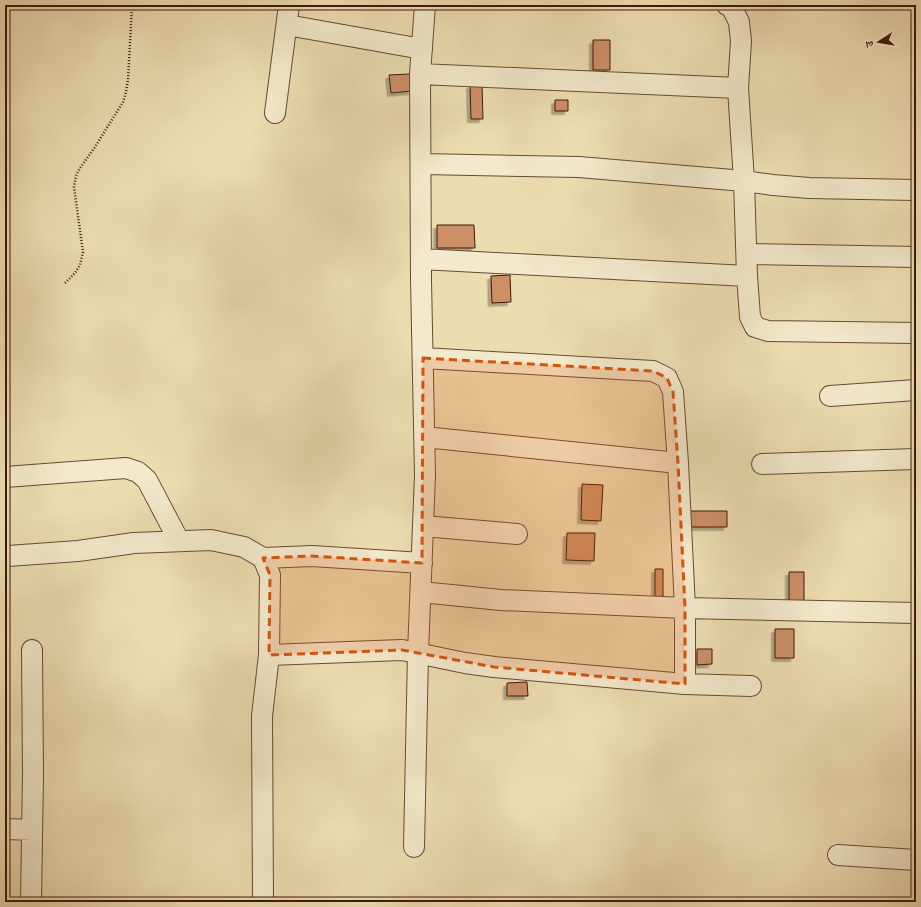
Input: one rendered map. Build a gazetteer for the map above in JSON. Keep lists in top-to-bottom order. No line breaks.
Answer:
{"north":"left"}
